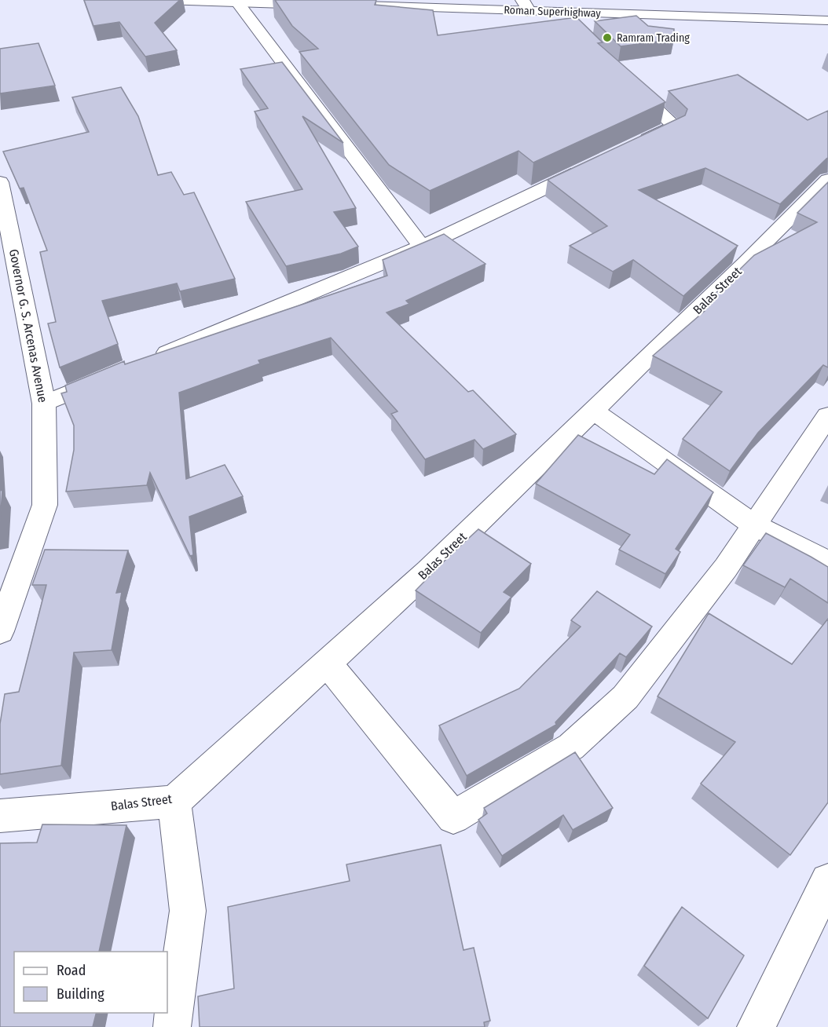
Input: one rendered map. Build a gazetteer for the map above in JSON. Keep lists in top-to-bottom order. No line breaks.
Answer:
{"streets":{"street":["Roman Superhighway","Balas Street","Governor G. S. Arcenas Avenue"]},"places":["Ramram Trading"],"legend":["Road","Building"]}
